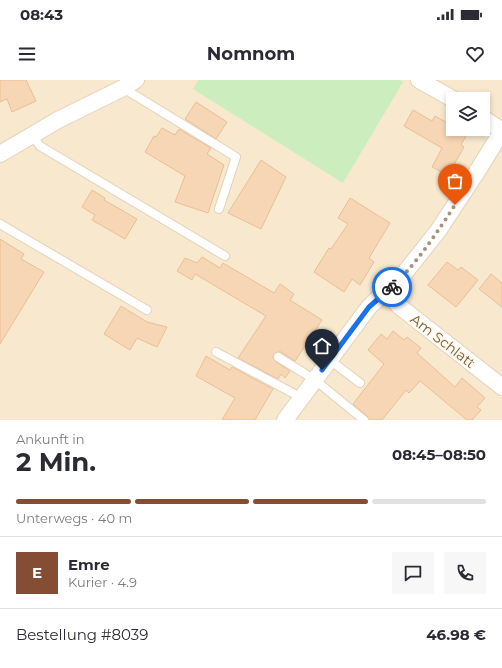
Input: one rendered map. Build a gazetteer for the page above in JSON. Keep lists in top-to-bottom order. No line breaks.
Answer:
{"streets":{"street":["Am Schlatt"]},"page":{"status":"08:43","header":"Nomnom","heading":["2 Min.","Ankunft in","08:45–08:50"],"panel":["Emre","Kurier · 4.9","Bestellung #8039","46.98 €"],"bar":"Unterwegs · 40 m","round":"E"}}
